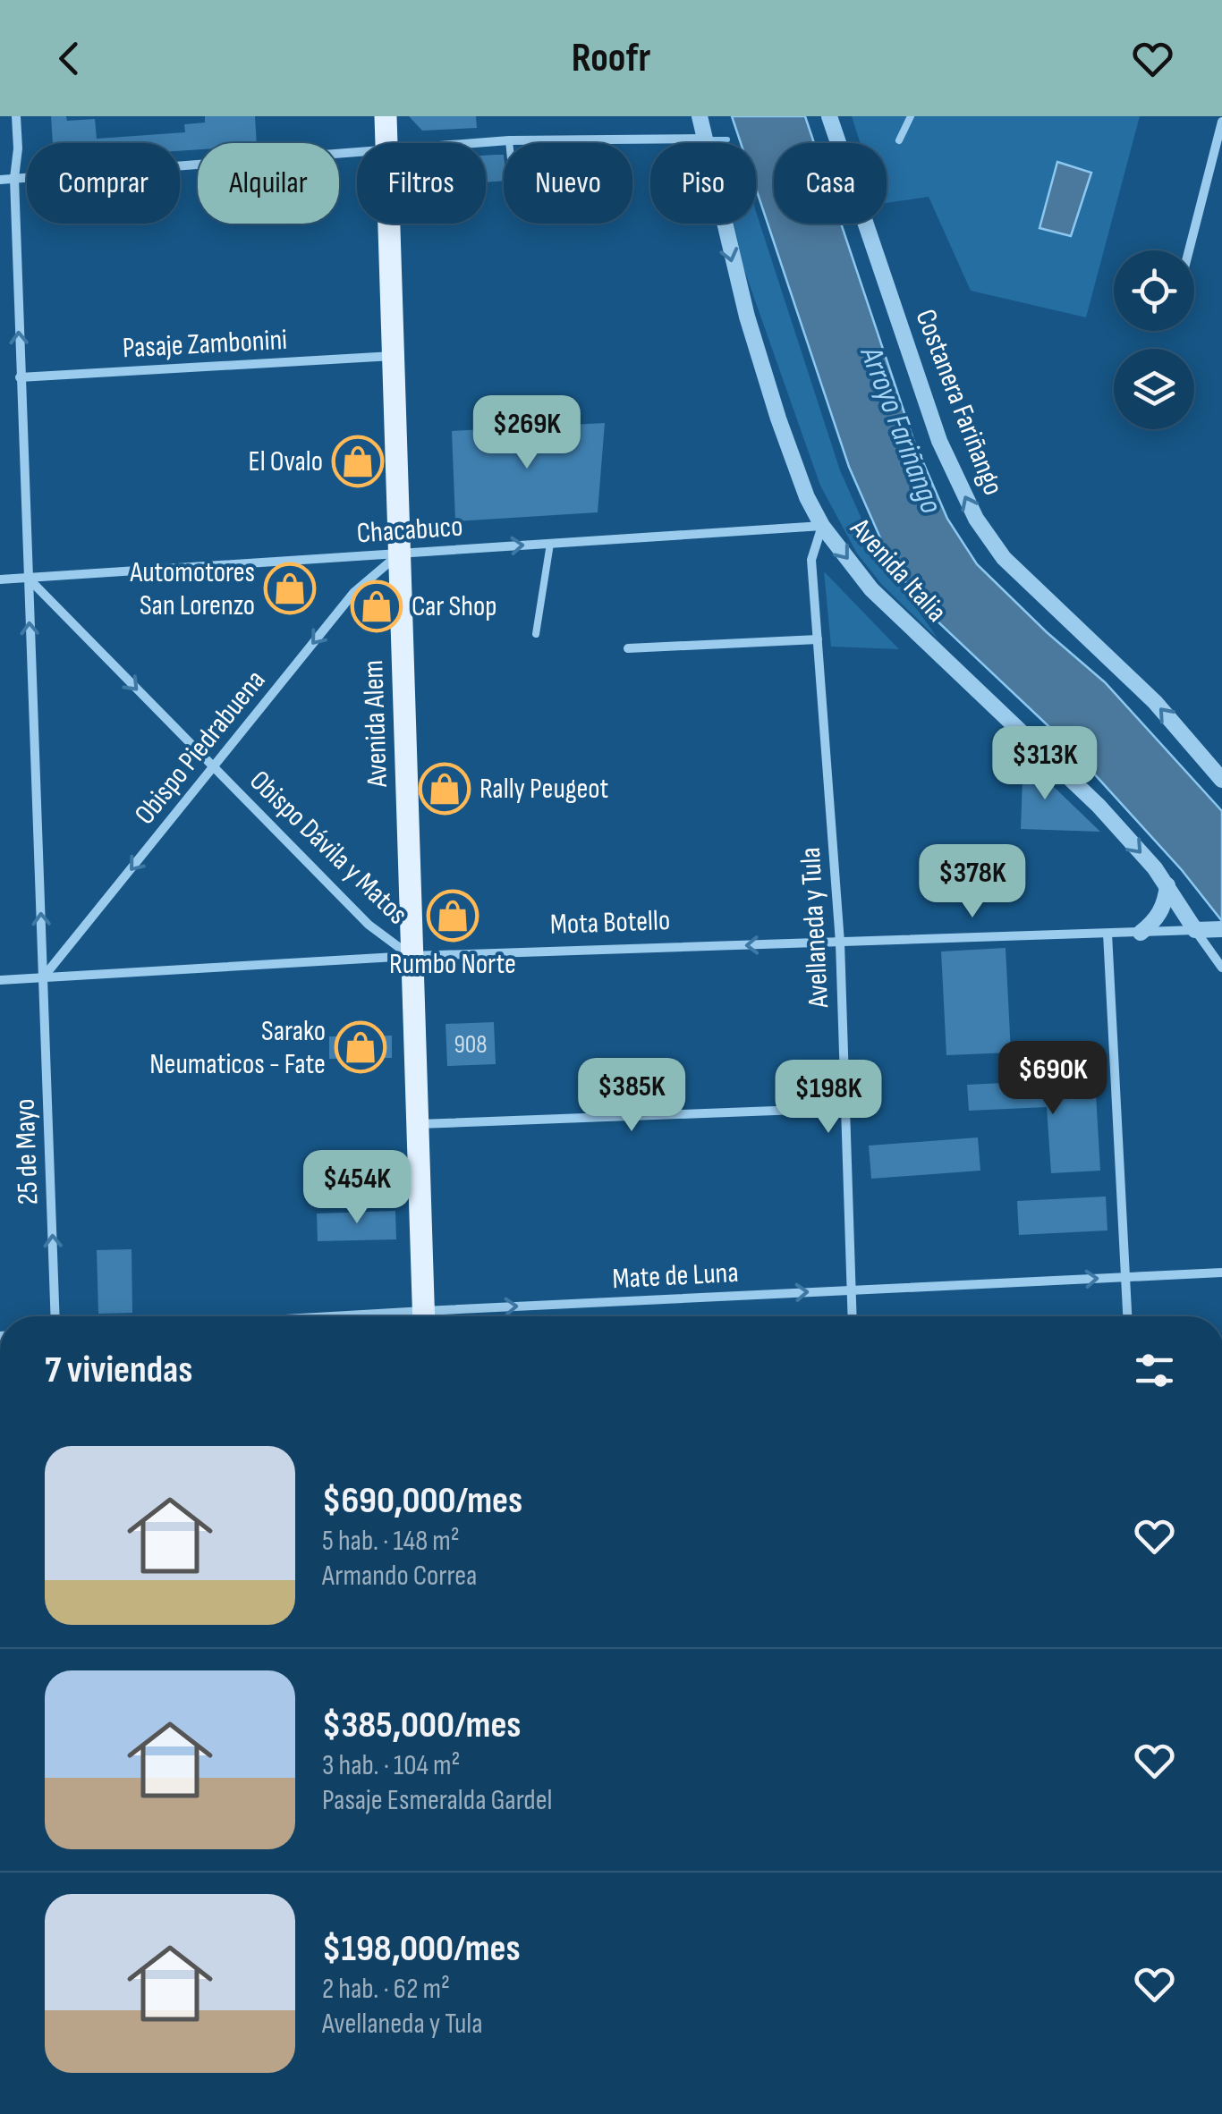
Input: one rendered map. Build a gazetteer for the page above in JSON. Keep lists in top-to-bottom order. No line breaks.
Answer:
{"streets":{"main road":["Avenida Alem"],"street":["Pasaje Zambonini","Costanera Fariñango","Chacabuco","Avenida Italia","Obispo Piedrabuena","Obispo Dávila y Matos","Mota Botello","Avellaneda y Tula","25 de Mayo","Mate de Luna"]},"crossings":[["Pasaje Zambonini","Avenida Alem"],["Pasaje Zambonini","25 de Mayo"],["Chacabuco","Avenida Italia"],["Chacabuco","Avenida Alem"],["Chacabuco","Obispo Piedrabuena"],["Chacabuco","Obispo Dávila y Matos"],["Chacabuco","Avellaneda y Tula"],["Chacabuco","25 de Mayo"],["Avenida Italia","Mota Botello"],["Avenida Italia","Avellaneda y Tula"],["Avenida Alem","Obispo Piedrabuena"],["Avenida Alem","Obispo Dávila y Matos"],["Avenida Alem","Mota Botello"],["Obispo Piedrabuena","Obispo Dávila y Matos"],["Obispo Piedrabuena","Mota Botello"],["Obispo Piedrabuena","25 de Mayo"],["Obispo Dávila y Matos","Mota Botello"],["Obispo Dávila y Matos","25 de Mayo"],["Mota Botello","Avellaneda y Tula"],["Mota Botello","25 de Mayo"],["Avellaneda y Tula","Mate de Luna"]],"one_way":["Costanera Fariñango","Avenida Italia","Obispo Piedrabuena","Obispo Dávila y Matos","Mota Botello","25 de Mayo","Mate de Luna"],"water":["Arroyo Fariñango"],"places":{"shop":["El Ovalo","Automotores San Lorenzo","Car Shop","Rally Peugeot","Rumbo Norte","Sarako Neumaticos - Fate"]},"house_numbers":["908"],"page":{"header":"Roofr","chip":["Comprar","Alquilar","Filtros","Nuevo","Piso","Casa"],"price":["$269K","$313K","$378K","$690K","$385K","$198K","$454K"],"heading":"7 viviendas","list":[{"name":"$690,000/mes","note":"5 hab. · 148 m² · Armando Correa"},{"name":"$385,000/mes","note":"3 hab. · 104 m² · Pasaje Esmeralda Gardel"},{"name":"$198,000/mes","note":"2 hab. · 62 m² · Avellaneda y Tula"}]}}
